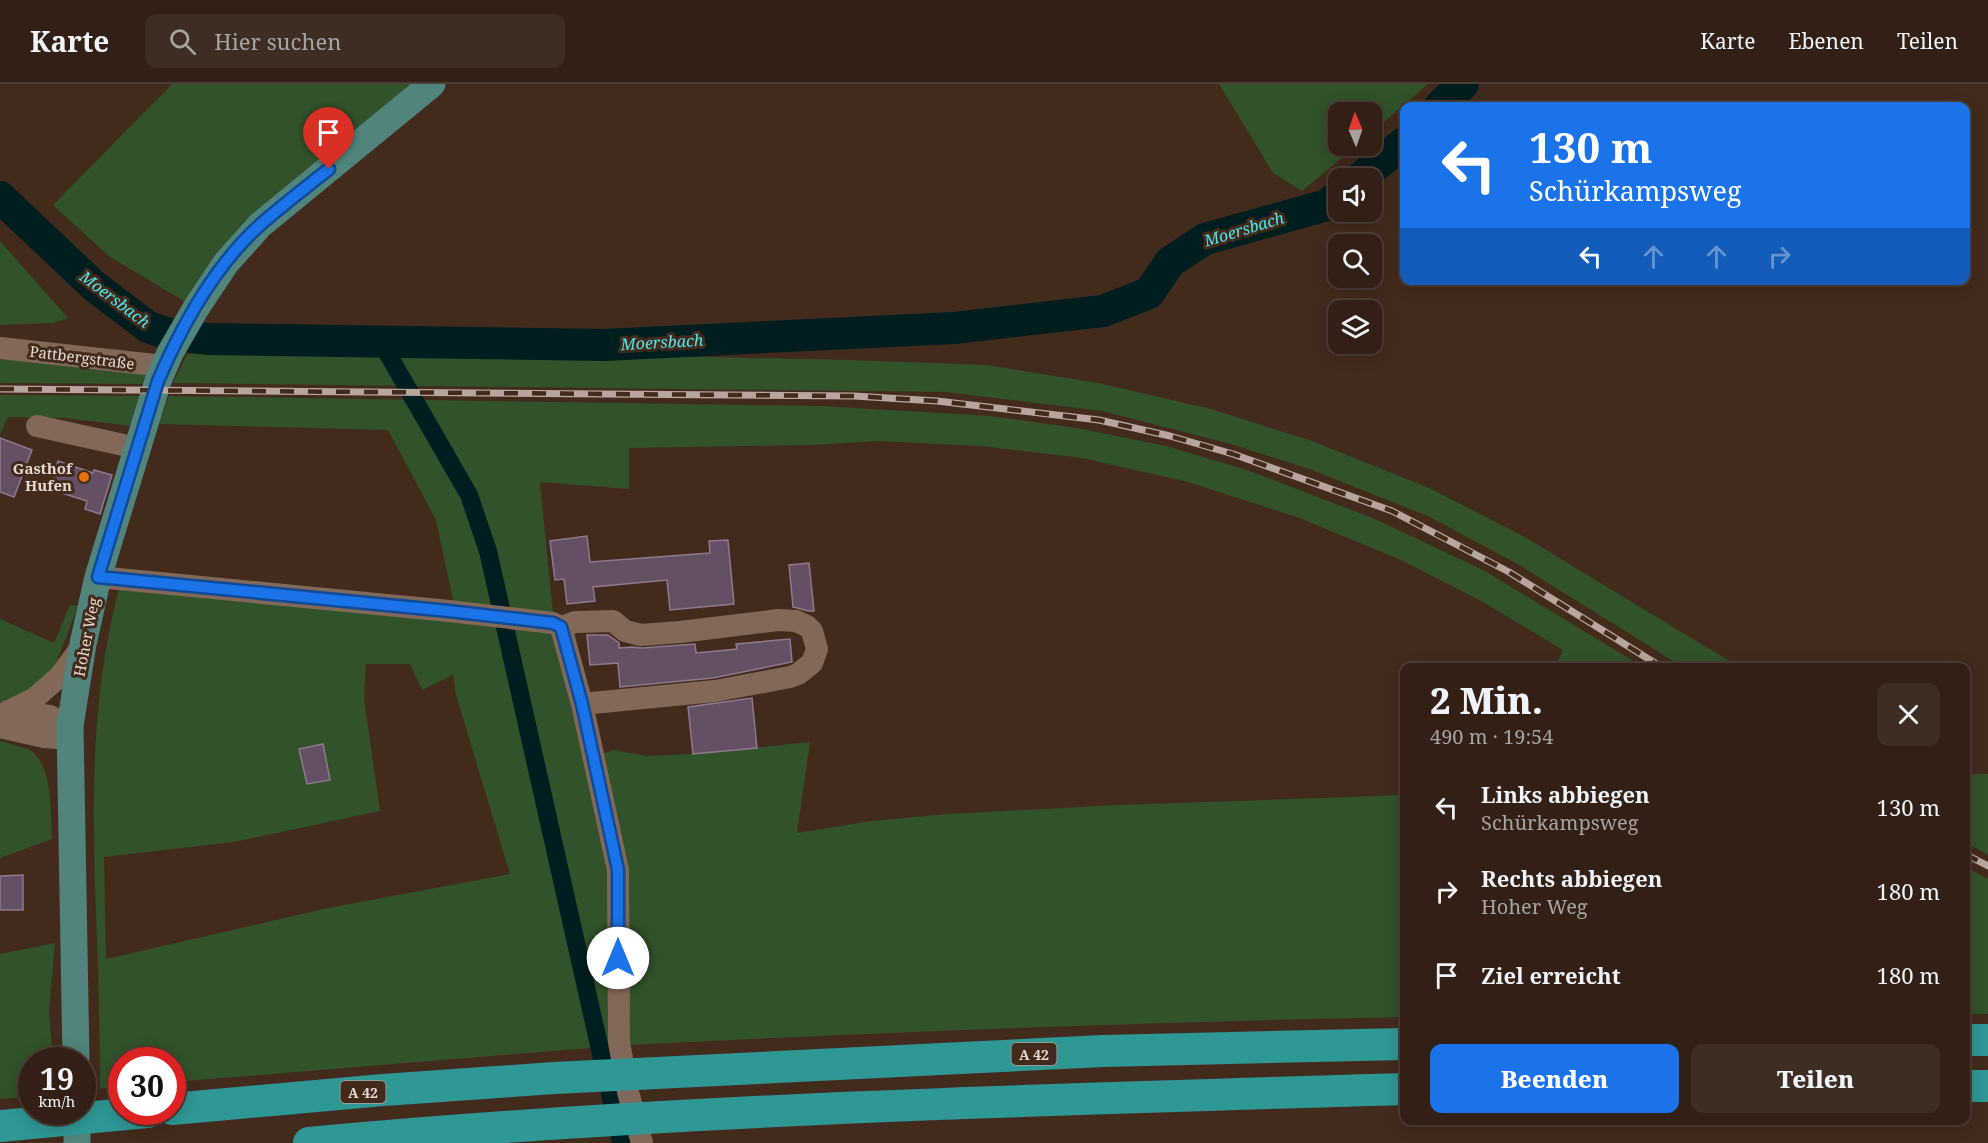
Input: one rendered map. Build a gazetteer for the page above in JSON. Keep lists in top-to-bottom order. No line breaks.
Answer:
{"streets":{"highway":["A 42"],"main road":["Hoher Weg"],"street":["Pattbergstraße"]},"crossings":[["Pattbergstraße","Hoher Weg"]],"water":["Moersbach"],"places":["Gasthof Hufen"],"north":"top","page":{"header":"Karte","search":"Hier suchen","nav":["Karte","Ebenen","Teilen"],"turn":["130 m","Schürkampsweg"],"heading":["2 Min.","490 m · 19:54"],"list":[{"name":"Links abbiegen","note":"Schürkampsweg","value":"130 m"},{"name":"Rechts abbiegen","note":"Hoher Weg","value":"180 m"},{"name":"Ziel erreicht","value":"180 m"}],"buttons":["Beenden","Teilen"],"speed":"19 km/h","limit":"30"}}
